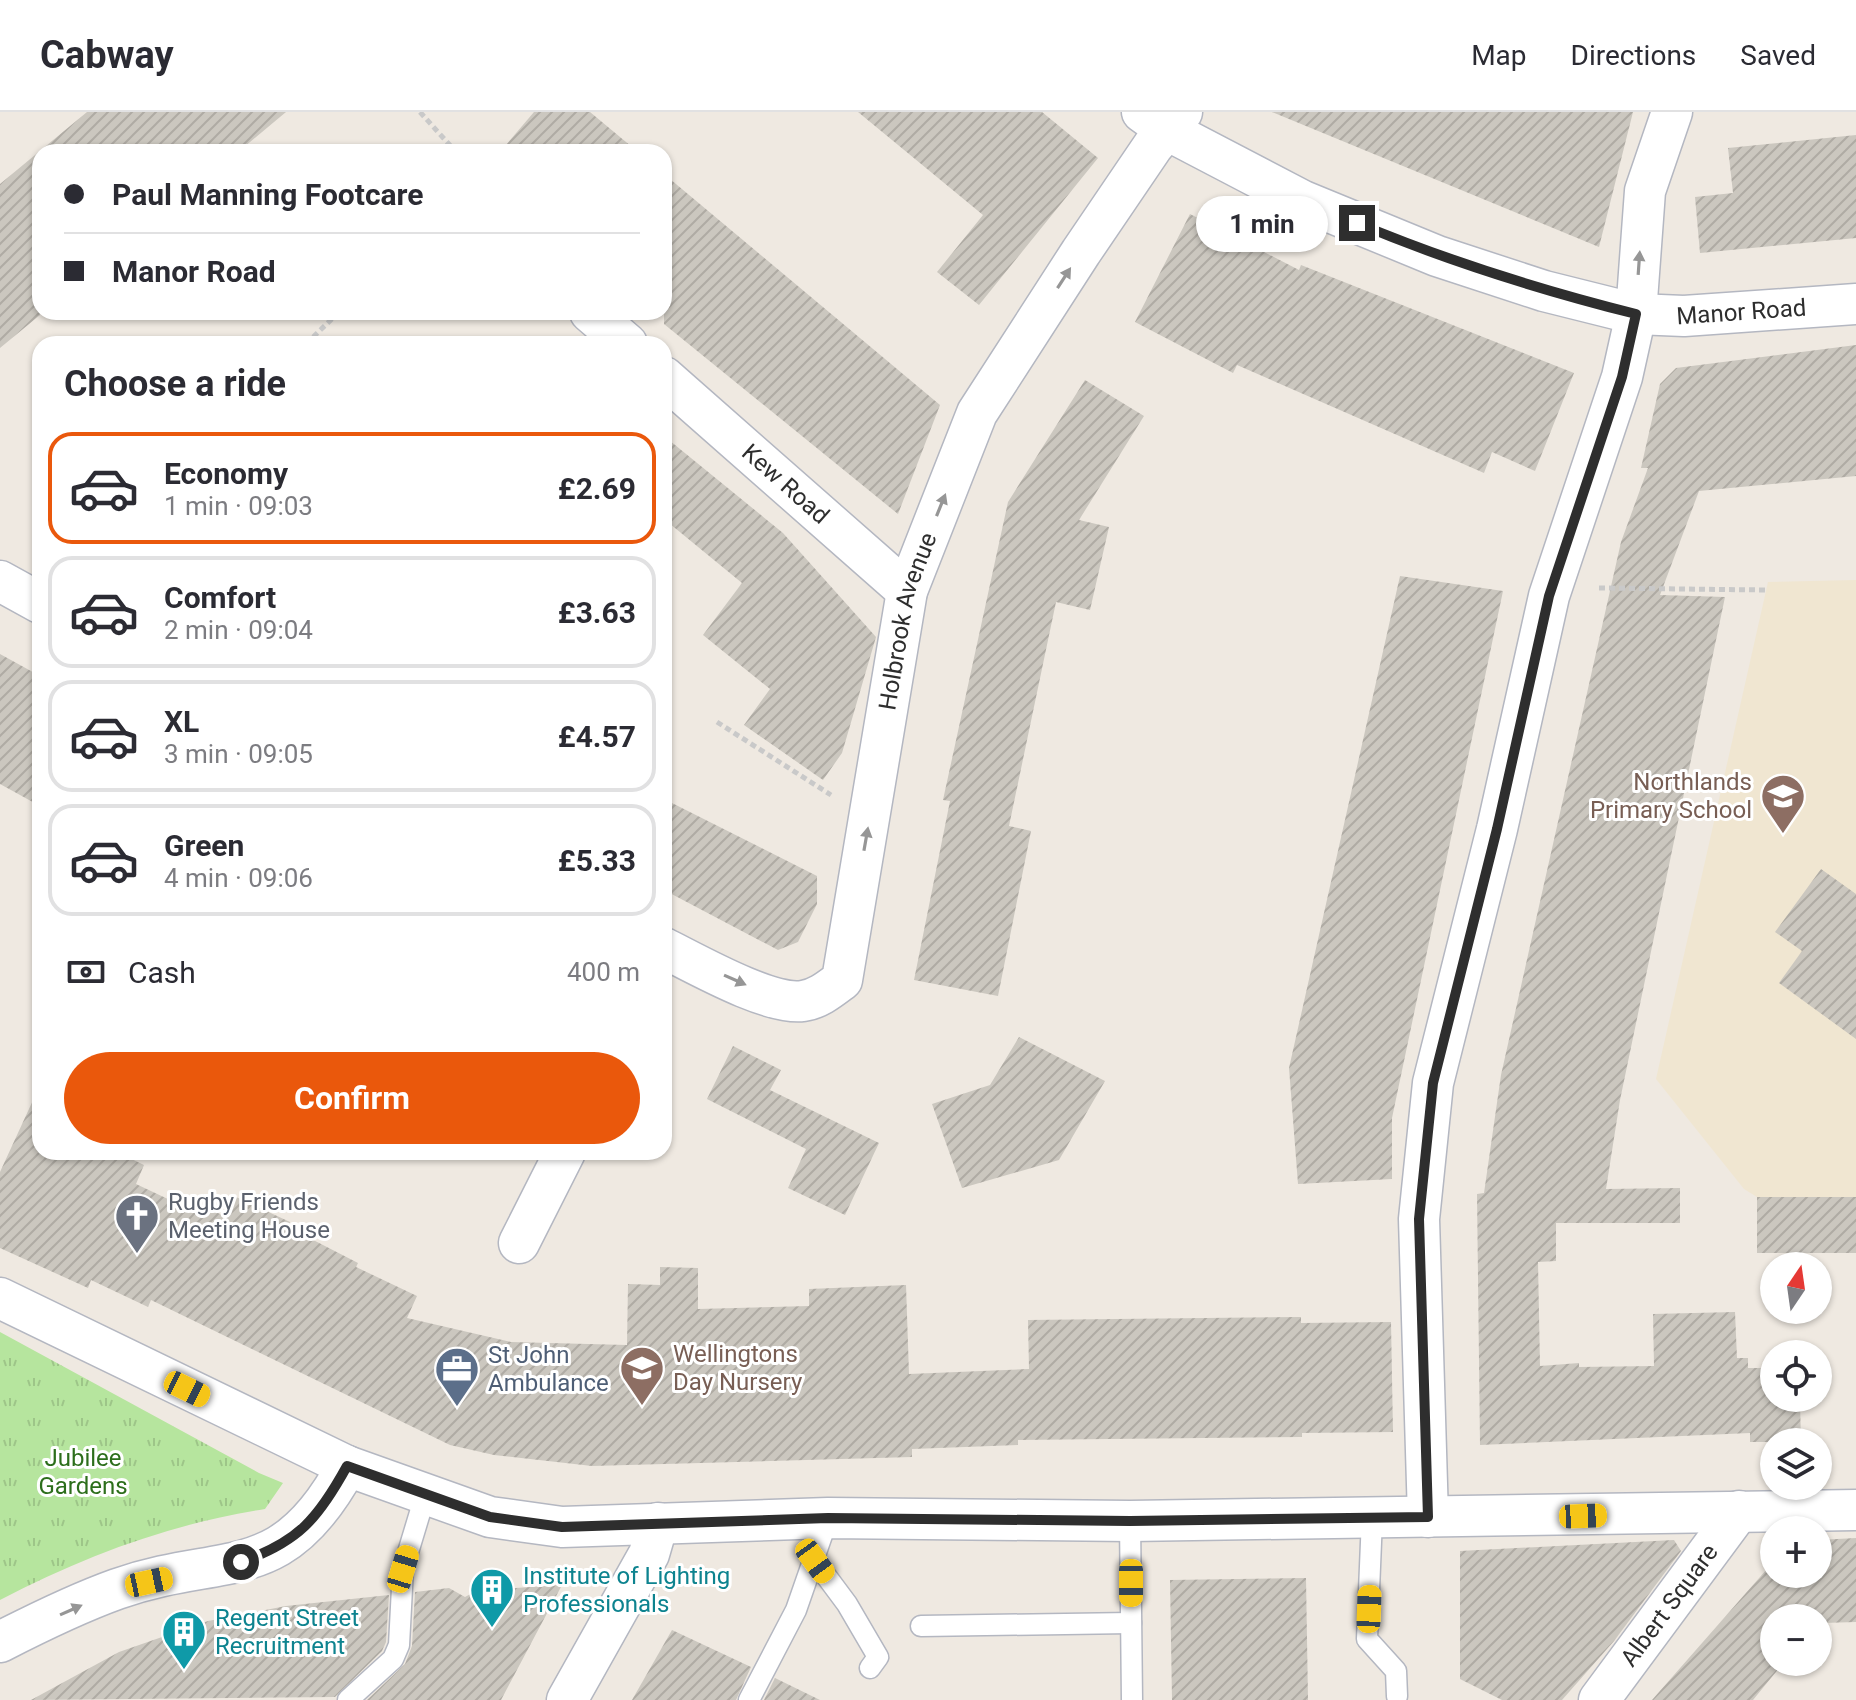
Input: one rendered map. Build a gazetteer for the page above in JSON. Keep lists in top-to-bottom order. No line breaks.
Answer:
{"streets":{"street":["Manor Road","Kew Road","Holbrook Avenue","Albert Square"]},"crossings":[["Manor Road","Holbrook Avenue"],["Kew Road","Holbrook Avenue"]],"one_way":["Holbrook Avenue"],"parks":["Jubilee Gardens"],"places":{"school or university":["Northlands Primary School","Wellingtons Day Nursery"],"church":["Rugby Friends Meeting House"],"office":["St John Ambulance"],"building":["Institute of Lighting Professionals","Regent Street Recruitment"]},"north":"top","page":{"header":"Cabway","nav":["Map","Directions","Saved"],"banner":["Paul Manning Footcare","Manor Road"],"bubble":"1 min","heading":"Choose a ride","list":[{"name":"Economy","note":"1 min · 09:03","value":"£2.69"},{"name":"Comfort","note":"2 min · 09:04","value":"£3.63"},{"name":"XL","note":"3 min · 09:05","value":"£4.57"},{"name":"Green","note":"4 min · 09:06","value":"£5.33"}],"pay":["Cash","400 m"],"buttons":"Confirm","map_buttons":["+","−"]}}
